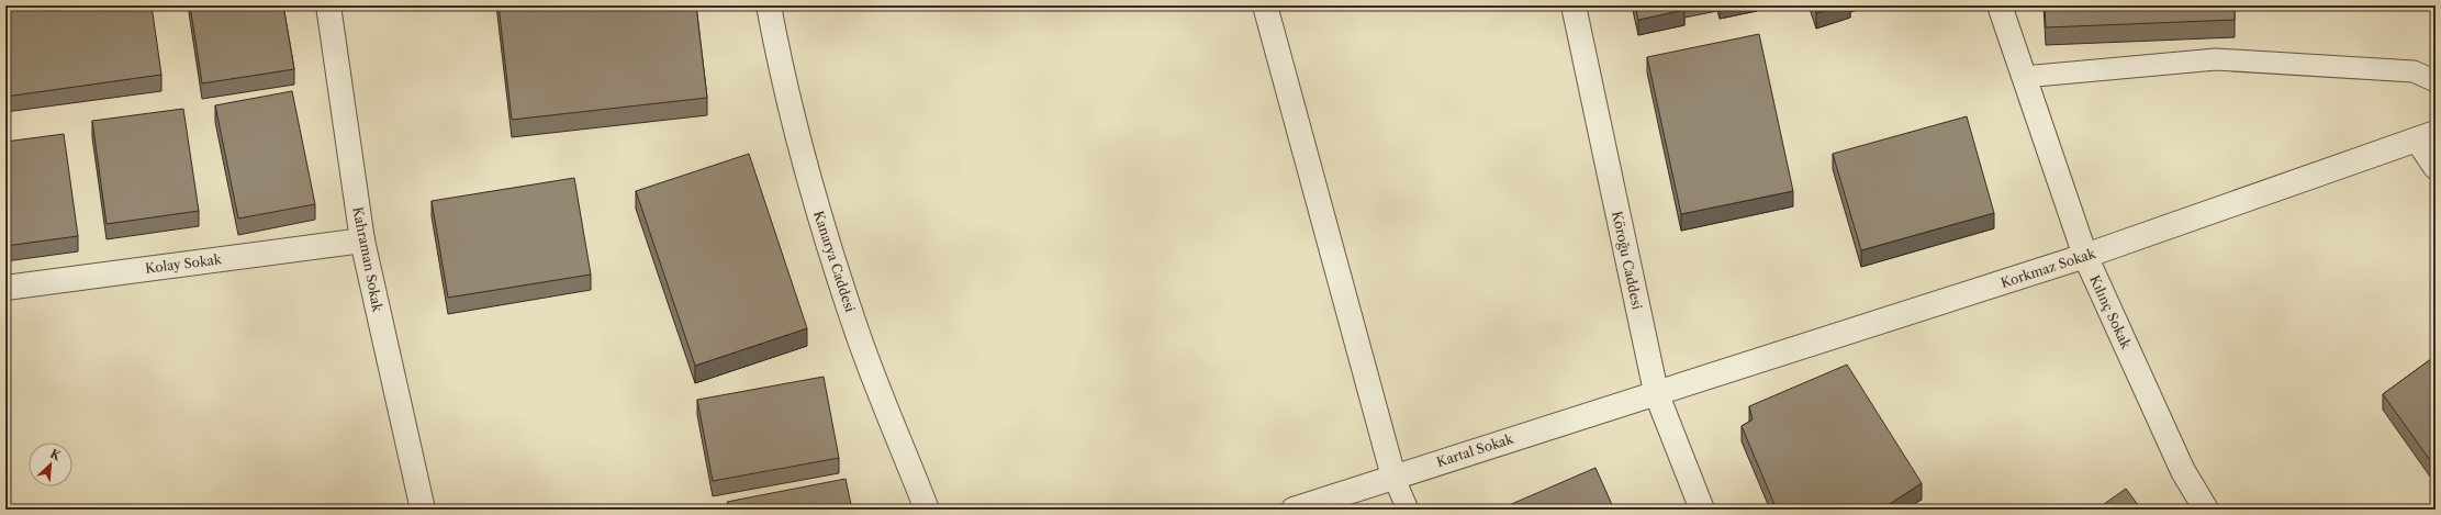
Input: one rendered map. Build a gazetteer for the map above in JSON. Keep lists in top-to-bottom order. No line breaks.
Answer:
{"streets":{"street":["Kahraman Sokak","Köroğu Caddesi","Kanarya Caddesi","Kolay Sokak","Korkmaz Sokak","Kılınç Sokak","Kartal Sokak"]},"crossings":[["Kahraman Sokak","Kolay Sokak"],["Köroğu Caddesi","Korkmaz Sokak"],["Köroğu Caddesi","Kartal Sokak"],["Korkmaz Sokak","Kılınç Sokak"],["Korkmaz Sokak","Kartal Sokak"]],"north":"top right"}
